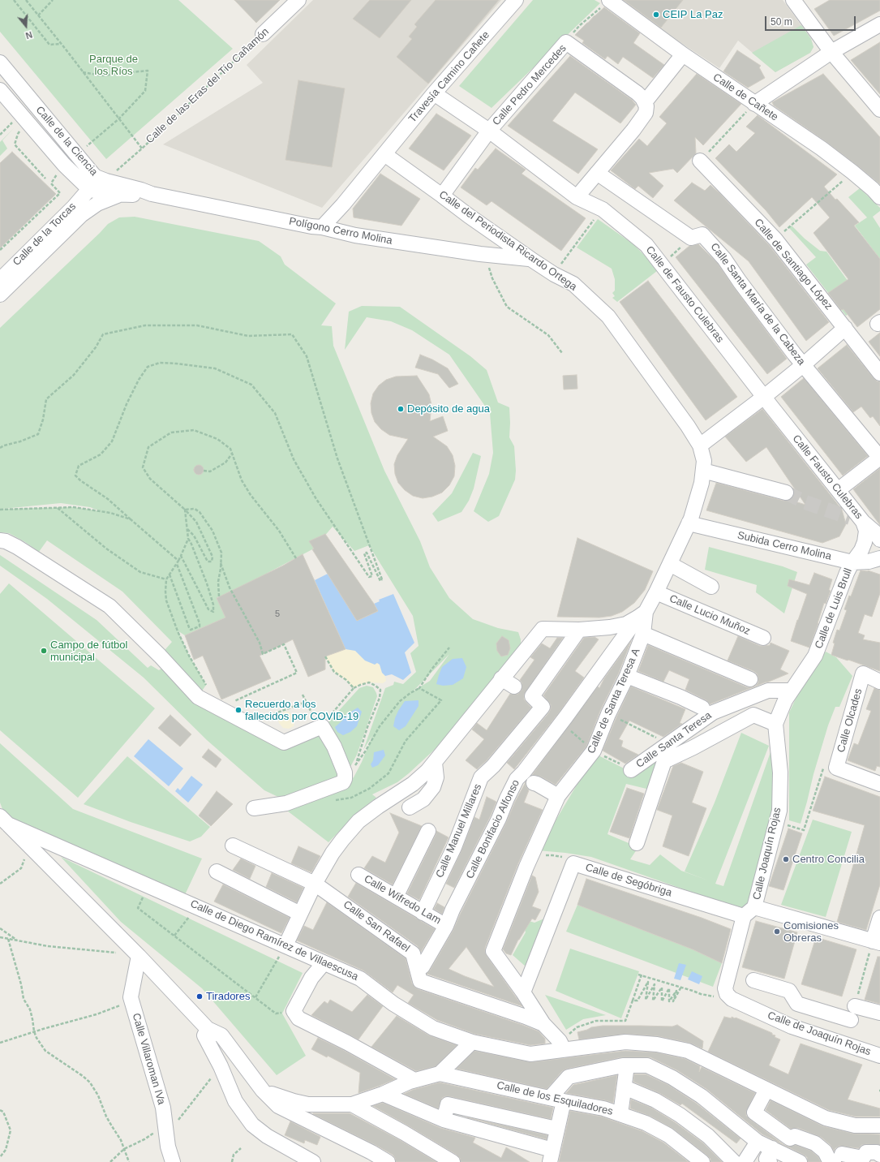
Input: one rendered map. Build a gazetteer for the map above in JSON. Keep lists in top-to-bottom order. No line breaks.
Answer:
{"streets":{"street":["Travesía Camino Cañete","Calle Pedro Mercedes","Calle de las Eras del Tío Cañamón","Calle de Cañete","Calle de la Ciencia","Polígono Cerro Molina","Calle de la Torcas","Calle del Periodista Ricardo Ortega","Calle de Santiago López","Calle de Fausto Culebras","Calle Santa María de la Cabeza","Calle Fausto Culebras","Subida Cerro Molina","Calle de Luis Brull","Calle Lucio Muñoz","Calle de Santa Teresa A","Calle Olcades","Calle Santa Teresa","Calle Bonifacio Alfonso","Calle Manuel Millares","Calle Joaquín Rojas","Calle de Segóbriga","Calle Wifredo Lam","Calle San Rafael","Calle de Diego Ramírez de Villaescusa","Calle de Joaquín Rojas","Calle Villaroman IVa","Calle de los Esquiladores"]},"crossings":[["Travesía Camino Cañete","Polígono Cerro Molina"],["Travesía Camino Cañete","Calle del Periodista Ricardo Ortega"],["Travesía Camino Cañete","Calle de Fausto Culebras"],["Calle Pedro Mercedes","Calle del Periodista Ricardo Ortega"],["Calle Pedro Mercedes","Calle de Fausto Culebras"],["Calle de las Eras del Tío Cañamón","Calle de la Ciencia"],["Calle de las Eras del Tío Cañamón","Calle de la Torcas"],["Calle de la Ciencia","Polígono Cerro Molina"],["Calle de la Ciencia","Calle de la Torcas"],["Polígono Cerro Molina","Calle del Periodista Ricardo Ortega"],["Calle del Periodista Ricardo Ortega","Subida Cerro Molina"],["Calle del Periodista Ricardo Ortega","Calle de Santa Teresa A"],["Calle de Fausto Culebras","Calle Fausto Culebras"],["Calle Fausto Culebras","Subida Cerro Molina"],["Calle Fausto Culebras","Calle de Luis Brull"],["Subida Cerro Molina","Calle de Luis Brull"],["Subida Cerro Molina","Calle de Santa Teresa A"],["Calle de Luis Brull","Calle Joaquín Rojas"],["Calle Lucio Muñoz","Calle de Santa Teresa A"],["Calle de Santa Teresa A","Calle Bonifacio Alfonso"],["Calle de Santa Teresa A","Calle de Segóbriga"],["Calle Santa Teresa","Calle Joaquín Rojas"],["Calle Bonifacio Alfonso","Calle Wifredo Lam"],["Calle Bonifacio Alfonso","Calle San Rafael"],["Calle Manuel Millares","Calle Wifredo Lam"],["Calle Joaquín Rojas","Calle de Segóbriga"],["Calle de Diego Ramírez de Villaescusa","Calle Villaroman IVa"],["Calle de Diego Ramírez de Villaescusa","Calle de los Esquiladores"]],"parks":["Parque de los Ríos"],"places":["CEIP La Paz","Depósito de agua","Campo de fútbol municipal","Recuerdo a los fallecidos por COVID-19","Centro Concilia","Comisiones Obreras","Tiradores"],"house_numbers":["5"],"scale_bar":"50 m","north":"bottom"}
